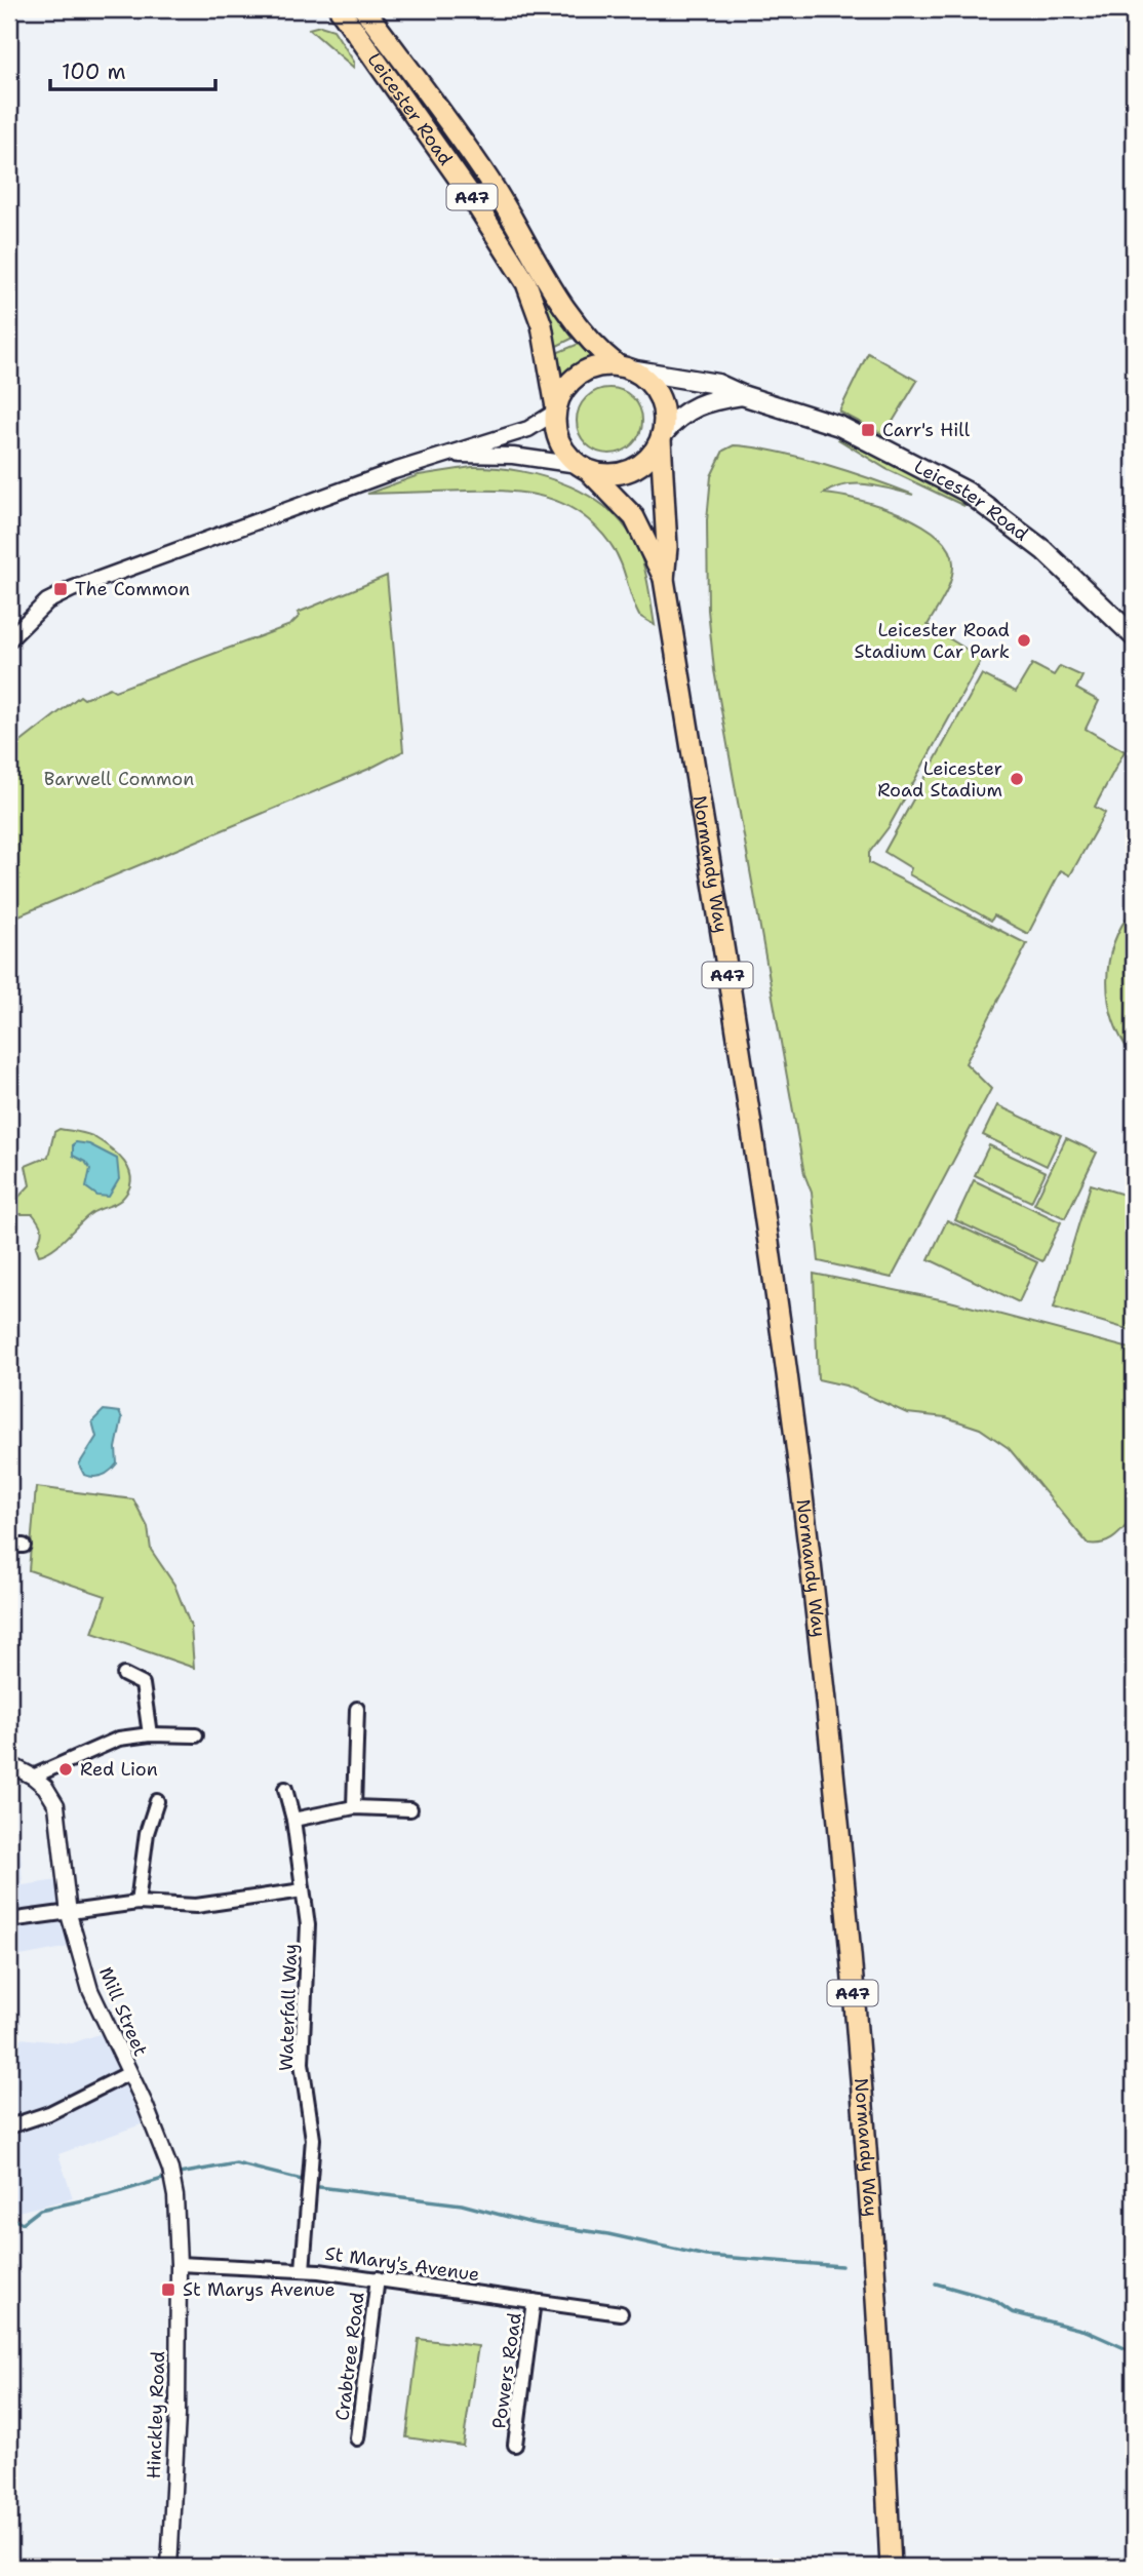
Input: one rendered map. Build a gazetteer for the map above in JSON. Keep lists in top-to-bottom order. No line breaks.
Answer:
{"streets":{"main road":["Leicester Road","A47","Normandy Way"],"street":["Waterfall Way","Mill Street","St Mary's Avenue","Crabtree Road","Powers Road","Hinckley Road"]},"crossings":[["Leicester Road","Normandy Way"],["Waterfall Way","St Mary's Avenue"],["Mill Street","St Mary's Avenue"],["Mill Street","Hinckley Road"],["St Mary's Avenue","Crabtree Road"],["St Mary's Avenue","Powers Road"],["St Mary's Avenue","Hinckley Road"]],"parks":["Barwell Common"],"places":{"transit":["Carr's Hill","The Common","St Marys Avenue"],"other":["Leicester Road Stadium Car Park","Leicester Road Stadium","Red Lion"]},"scale_bar":"100 m"}
